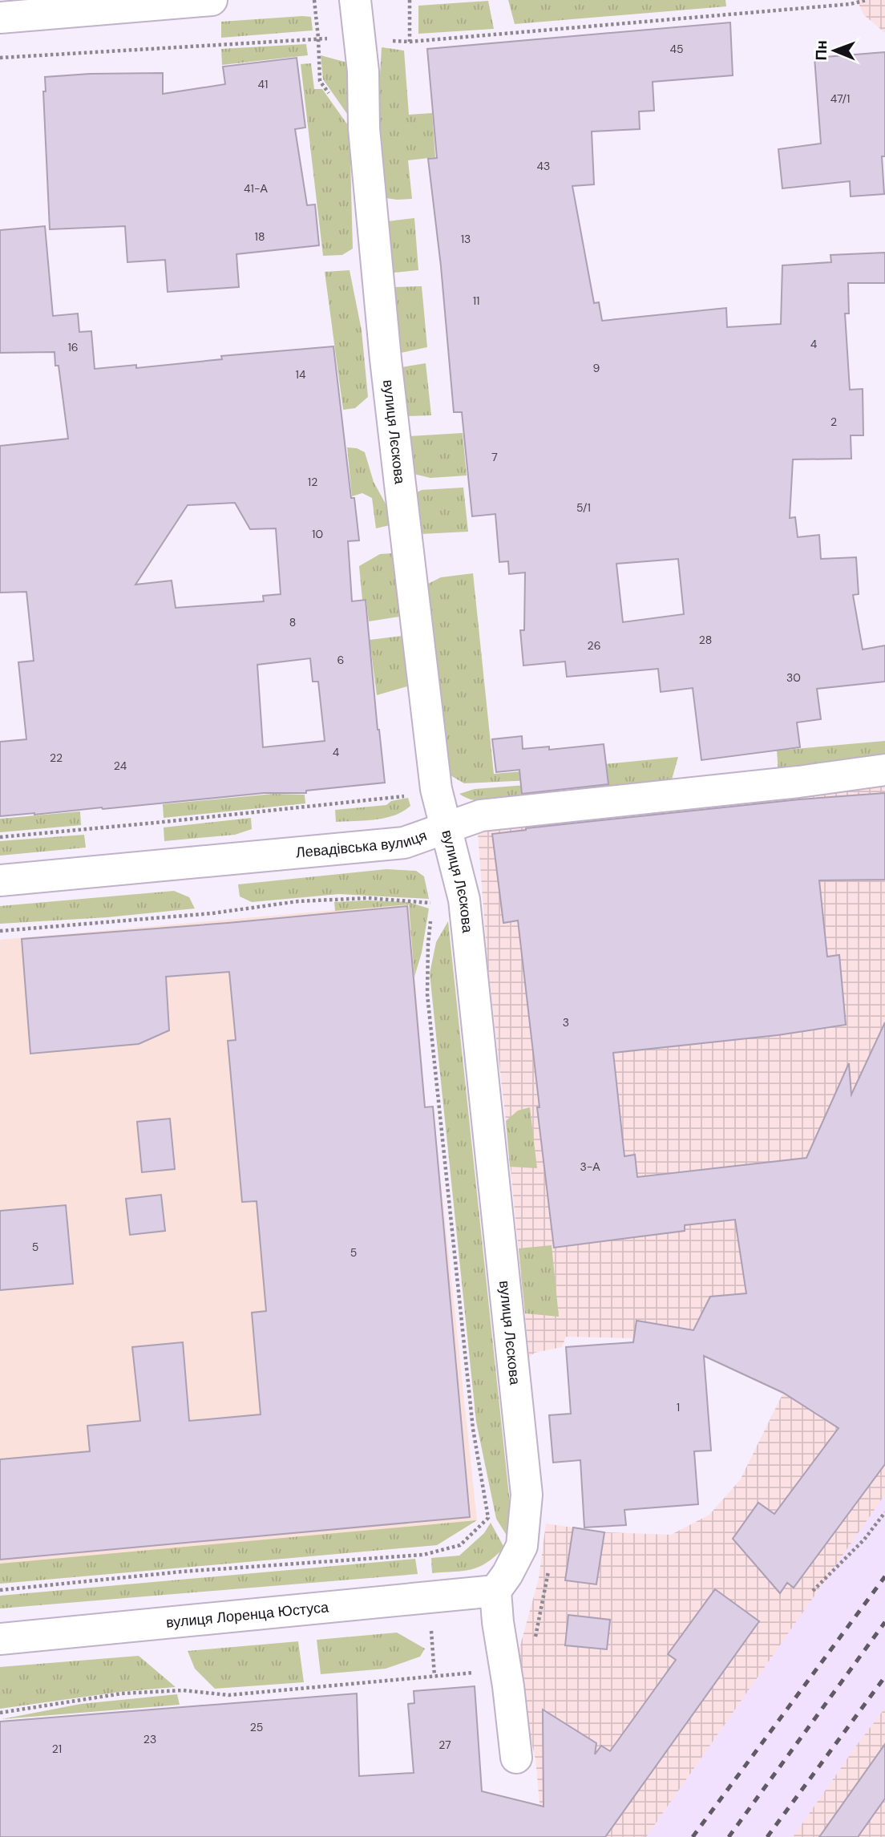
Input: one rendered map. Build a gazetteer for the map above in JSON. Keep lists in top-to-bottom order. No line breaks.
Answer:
{"streets":{"street":["вулиця Лєскова","Левадівська вулиця","вулиця Лоренца Юстуса"]},"crossings":[["вулиця Лєскова","Левадівська вулиця"],["вулиця Лєскова","вулиця Лоренца Юстуса"]],"house_numbers":["45","41","47/1","43","41-А","18","13","11","4","16","9","14","2","7","12","5/1","10","8","28","26","6","30","4","22","24","3","3-А","5","5","1","25","23","27","21"],"north":"left"}
